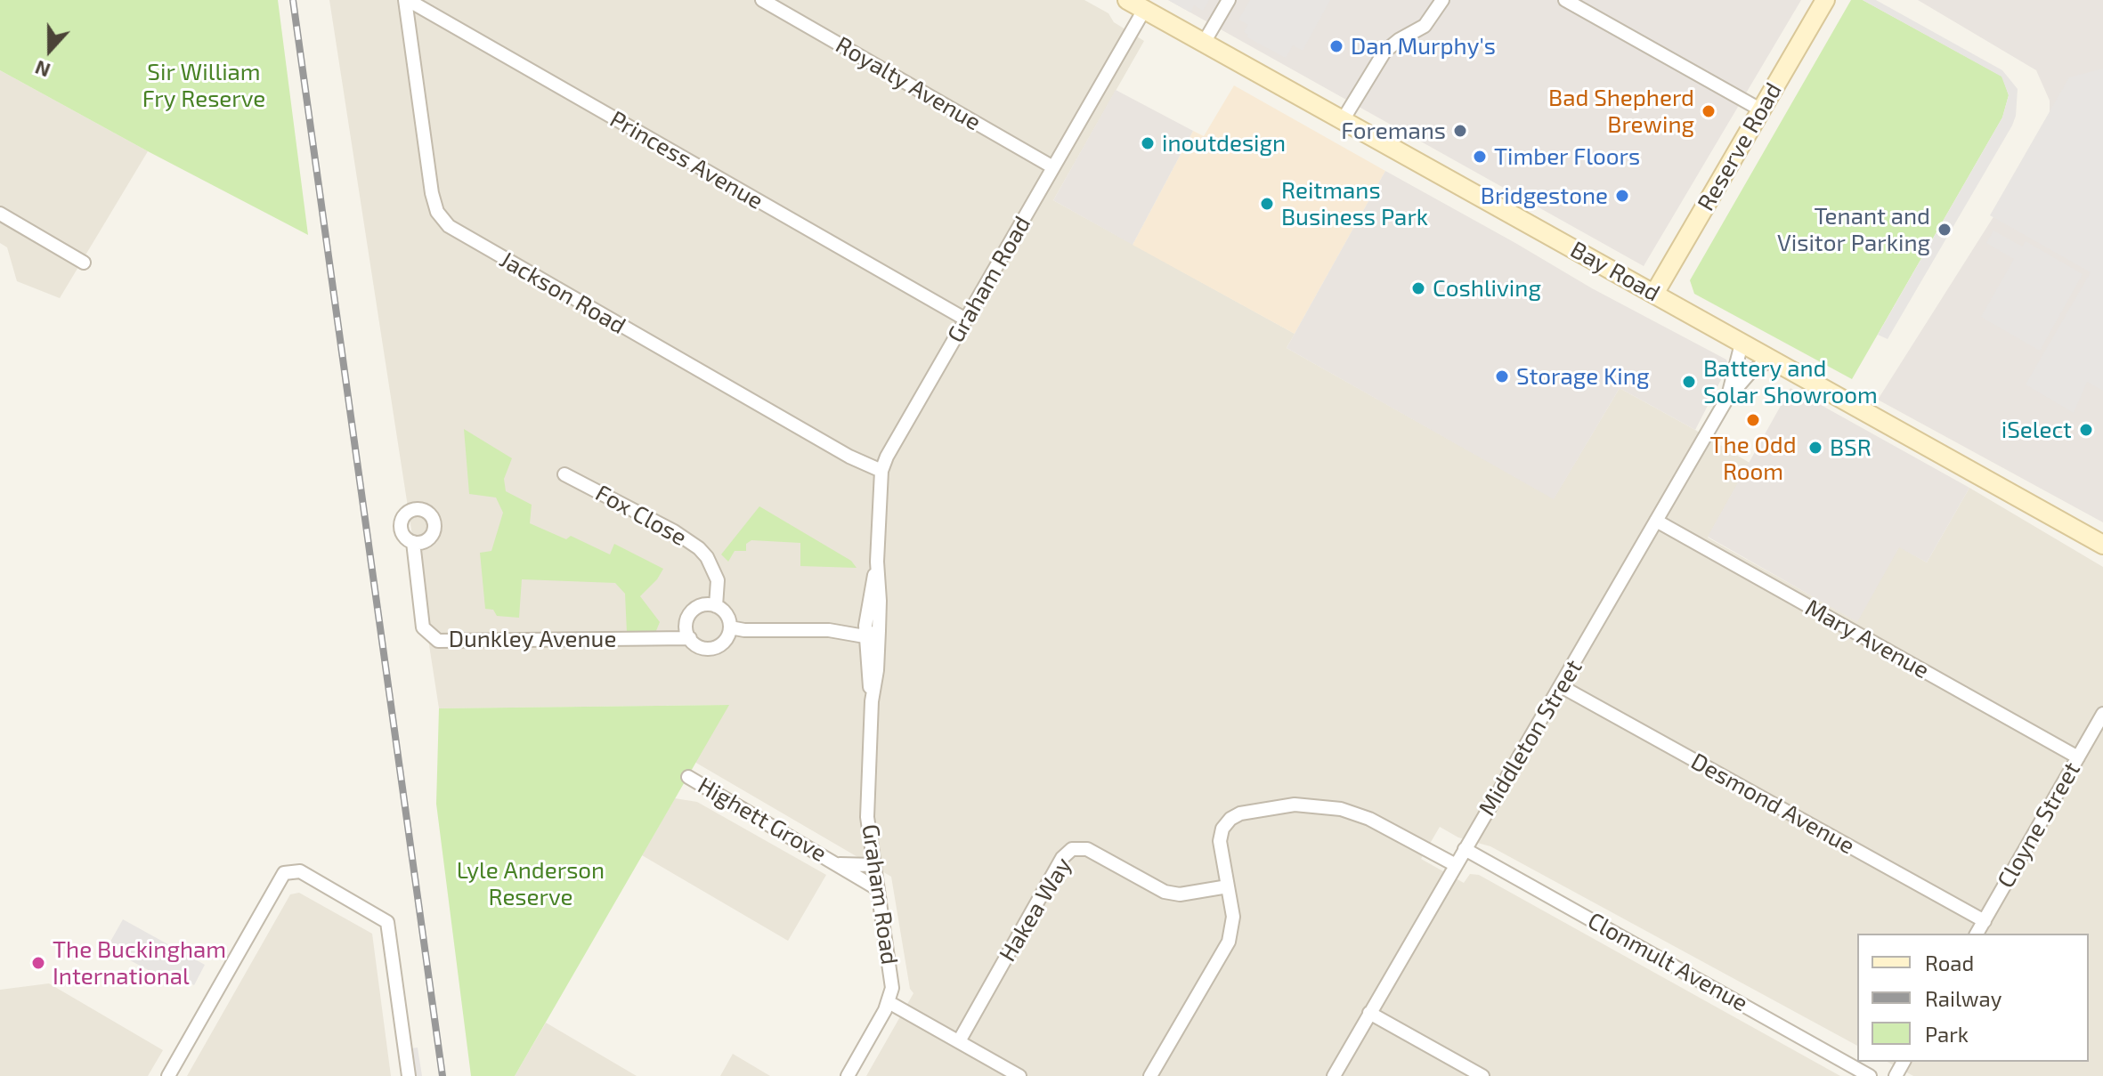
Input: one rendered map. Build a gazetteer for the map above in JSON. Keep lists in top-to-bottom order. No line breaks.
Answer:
{"streets":{"main road":["Reserve Road","Bay Road"],"street":["Royalty Avenue","Princess Avenue","Graham Road","Jackson Road","Fox Close","Dunkley Avenue","Mary Avenue","Middleton Street","Desmond Avenue","Highett Grove","Cloyne Street","Hakea Way","Clonmult Avenue"]},"crossings":[["Royalty Avenue","Graham Road"],["Reserve Road","Bay Road"],["Princess Avenue","Graham Road"],["Princess Avenue","Jackson Road"],["Bay Road","Graham Road"],["Bay Road","Middleton Street"],["Graham Road","Jackson Road"],["Graham Road","Highett Grove"],["Fox Close","Dunkley Avenue"],["Mary Avenue","Middleton Street"],["Mary Avenue","Cloyne Street"],["Middleton Street","Desmond Avenue"],["Middleton Street","Clonmult Avenue"],["Desmond Avenue","Cloyne Street"]],"parks":["Sir William Fry Reserve","Lyle Anderson Reserve"],"places":["Dan Murphy's","Bad Shepherd Brewing","Foremans","inoutdesign","Timber Floors","Bridgestone","Reitmans Business Park","Tenant and Visitor Parking","Coshliving","Storage King","Battery and Solar Showroom","The Odd Room","iSelect","BSR","The Buckingham International"],"legend":["Road","Railway","Park"],"north":"bottom"}
